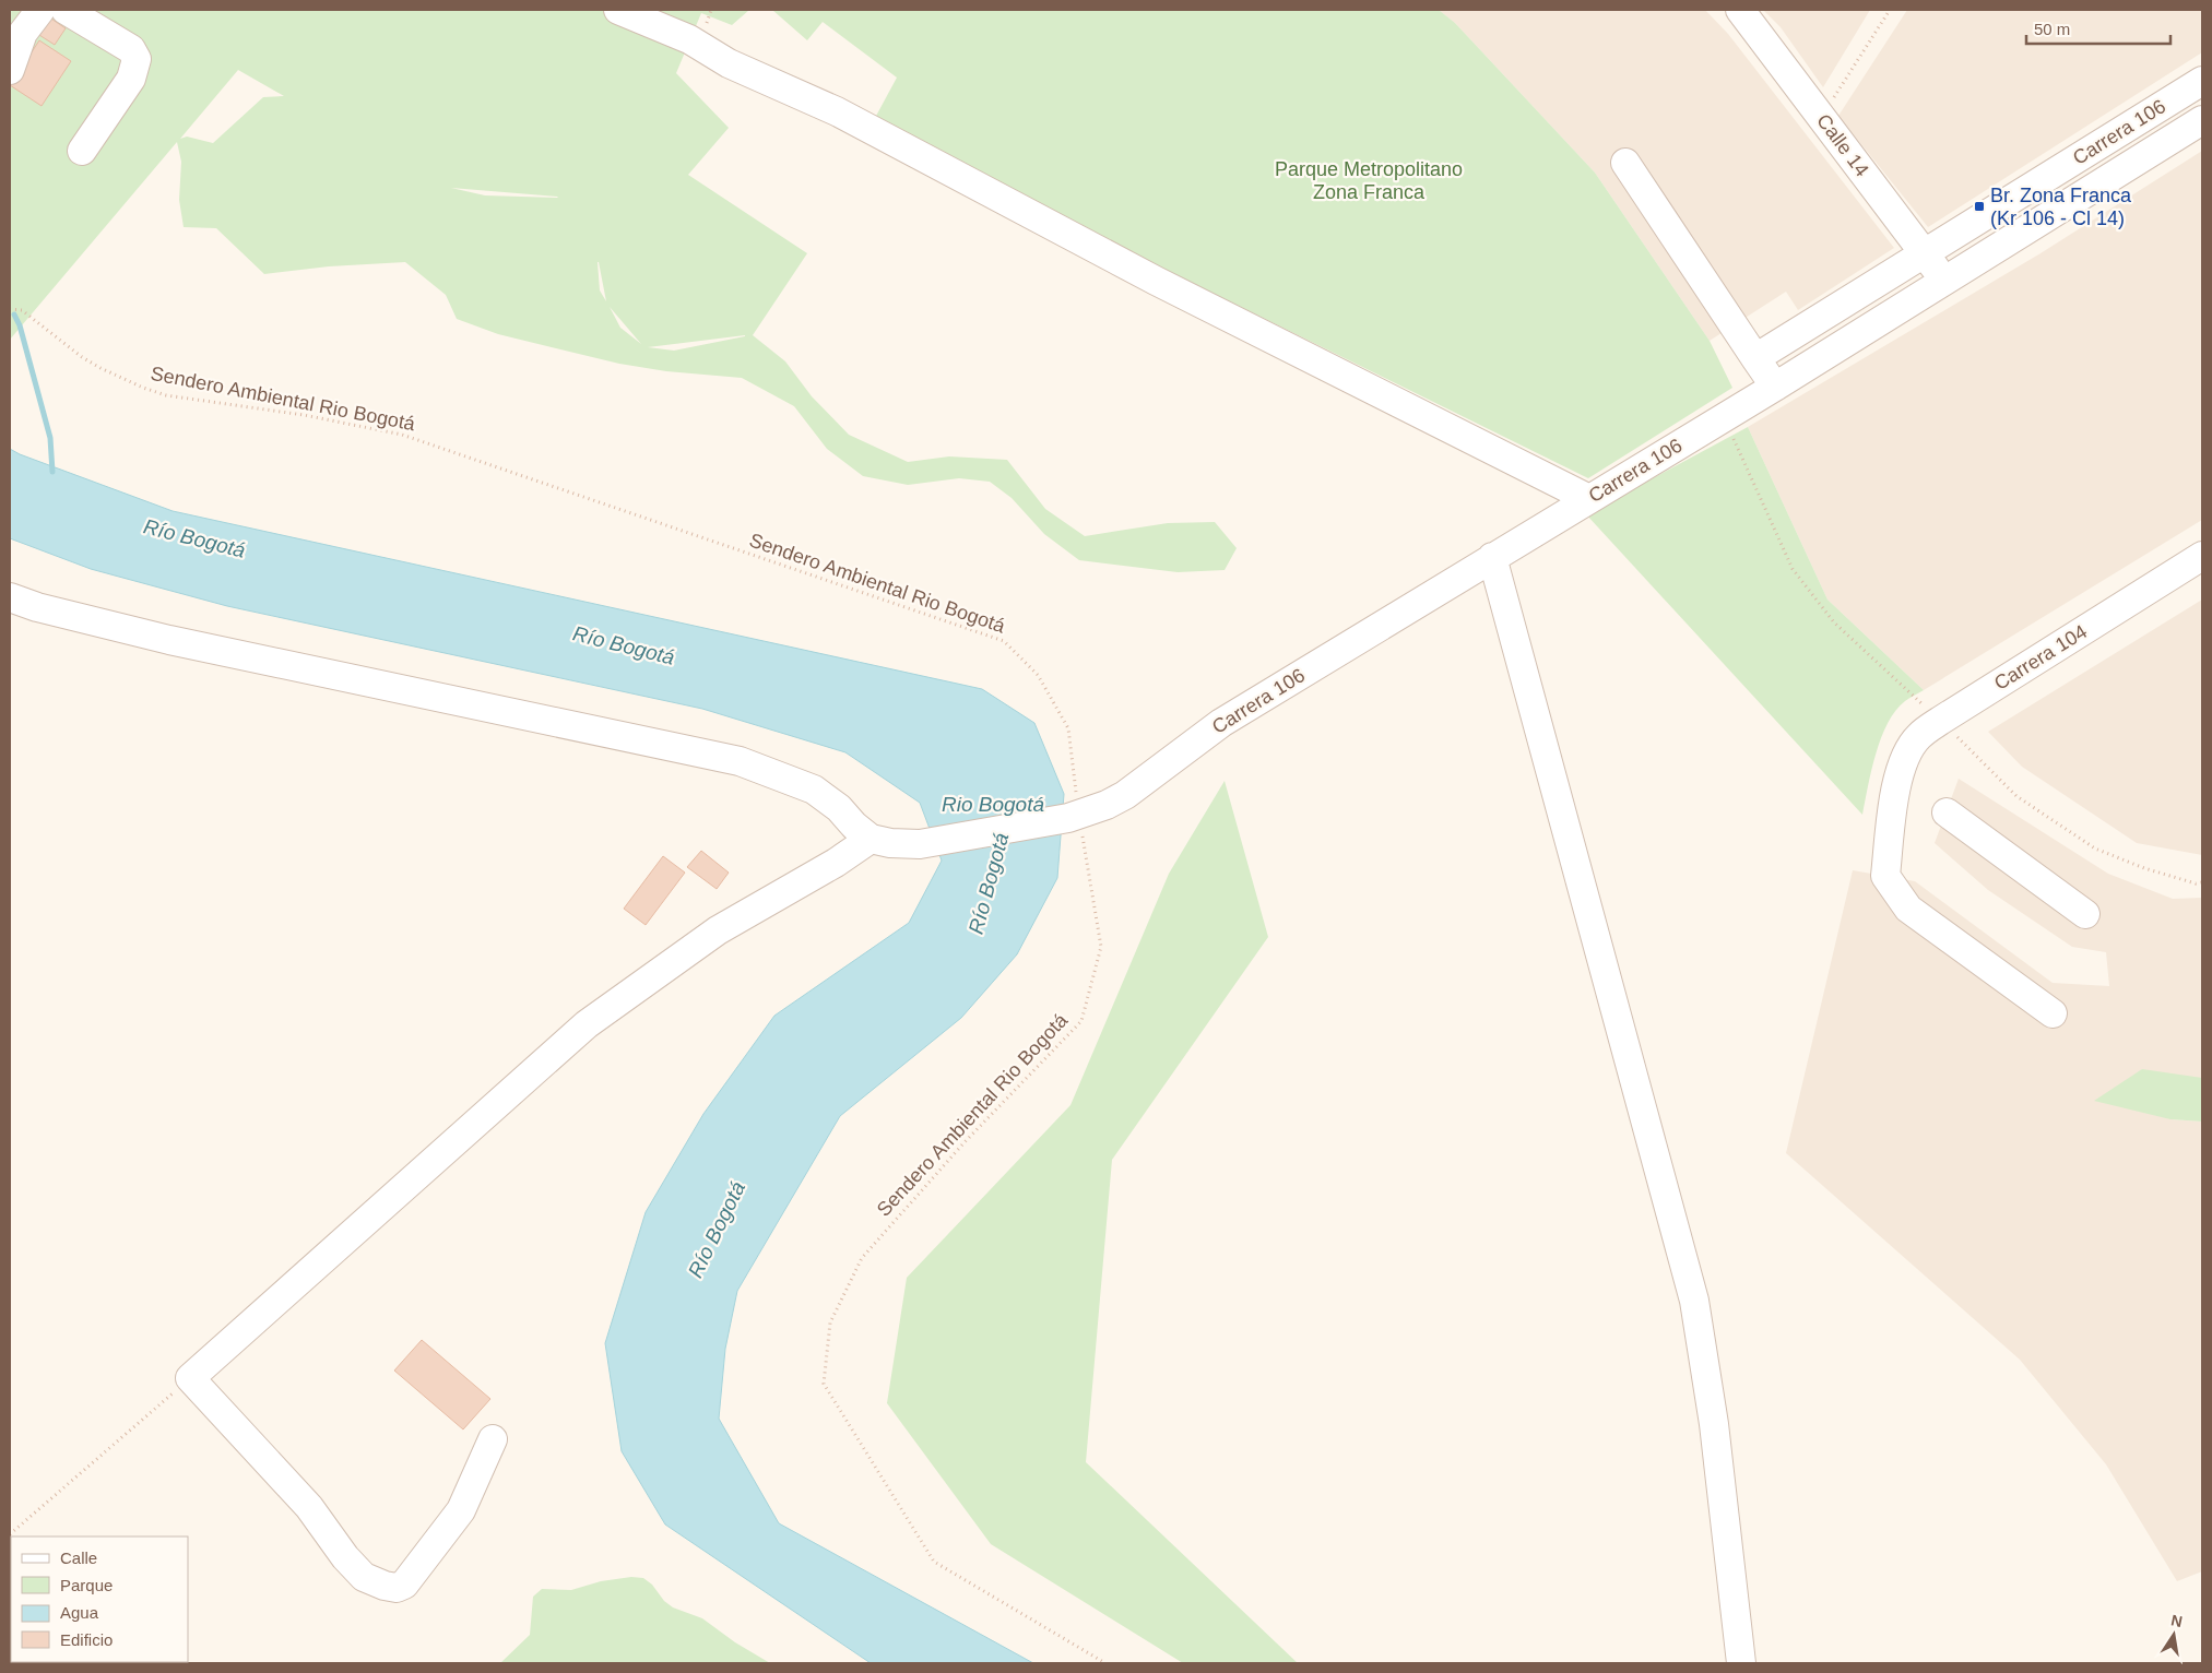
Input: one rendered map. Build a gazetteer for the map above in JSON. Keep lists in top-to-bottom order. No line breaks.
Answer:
{"streets":{"street":["Carrera 106","Calle 14","Carrera 104"],"path":["Sendero Ambiental Rio Bogotá"]},"crossings":[["Carrera 106","Calle 14"],["Carrera 106","Sendero Ambiental Rio Bogotá"]],"water":["Río Bogotá","Rio Bogotá"],"parks":["Parque Metropolitano Zona Franca"],"places":{"transit":["Br. Zona Franca (Kr 106 - Cl 14)"]},"legend":["Calle","Parque","Agua","Edificio"],"scale_bar":"50 m","north":"top"}
